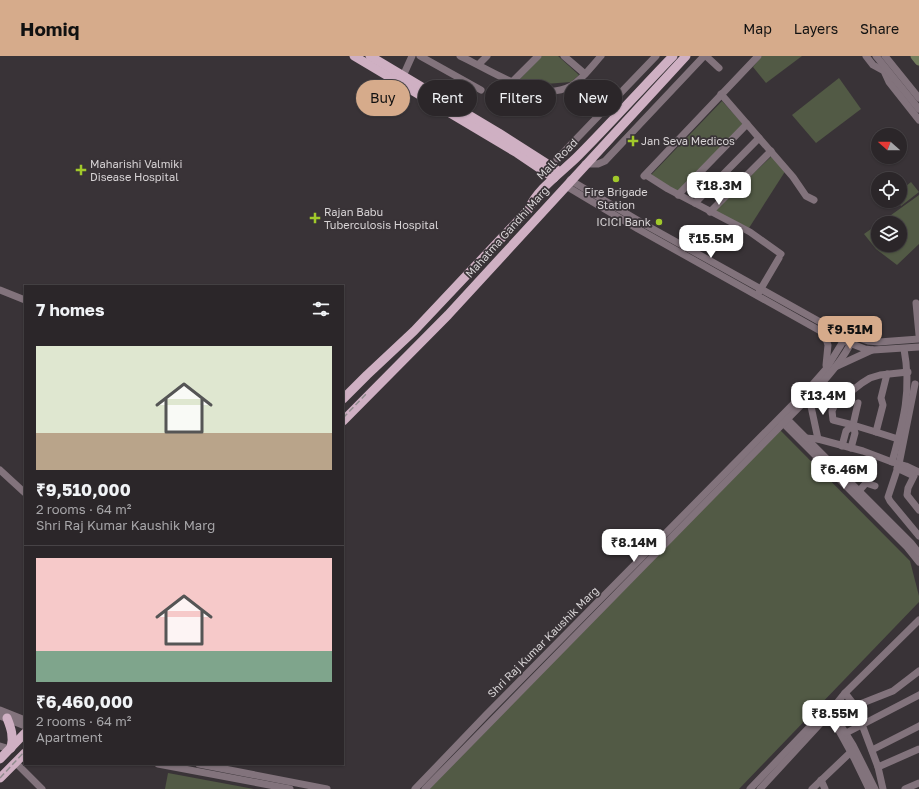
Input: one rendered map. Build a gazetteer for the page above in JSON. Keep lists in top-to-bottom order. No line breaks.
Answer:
{"streets":{"main road":["Mall Road","Mahatma Gandhi Marg"],"street":["Shri Raj Kumar Kaushik Marg"]},"places":{"health":["Jan Seva Medicos","Maharishi Valmiki Disease Hospital","Rajan Babu Tuberculosis Hospital"],"other":["Fire Brigade Station","ICICI Bank"]},"north":"left","page":{"header":"Homiq","nav":["Map","Layers","Share"],"chip":["Buy","Rent","Filters","New"],"price":["₹18.3M","₹15.5M","₹9.51M","₹13.4M","₹6.46M","₹8.14M","₹8.55M"],"heading":"7 homes","list":[{"name":"₹9,510,000","note":"2 rooms · 64 m² · Shri Raj Kumar Kaushik Marg"},{"name":"₹6,460,000","note":"2 rooms · 64 m² · Apartment"}]}}
